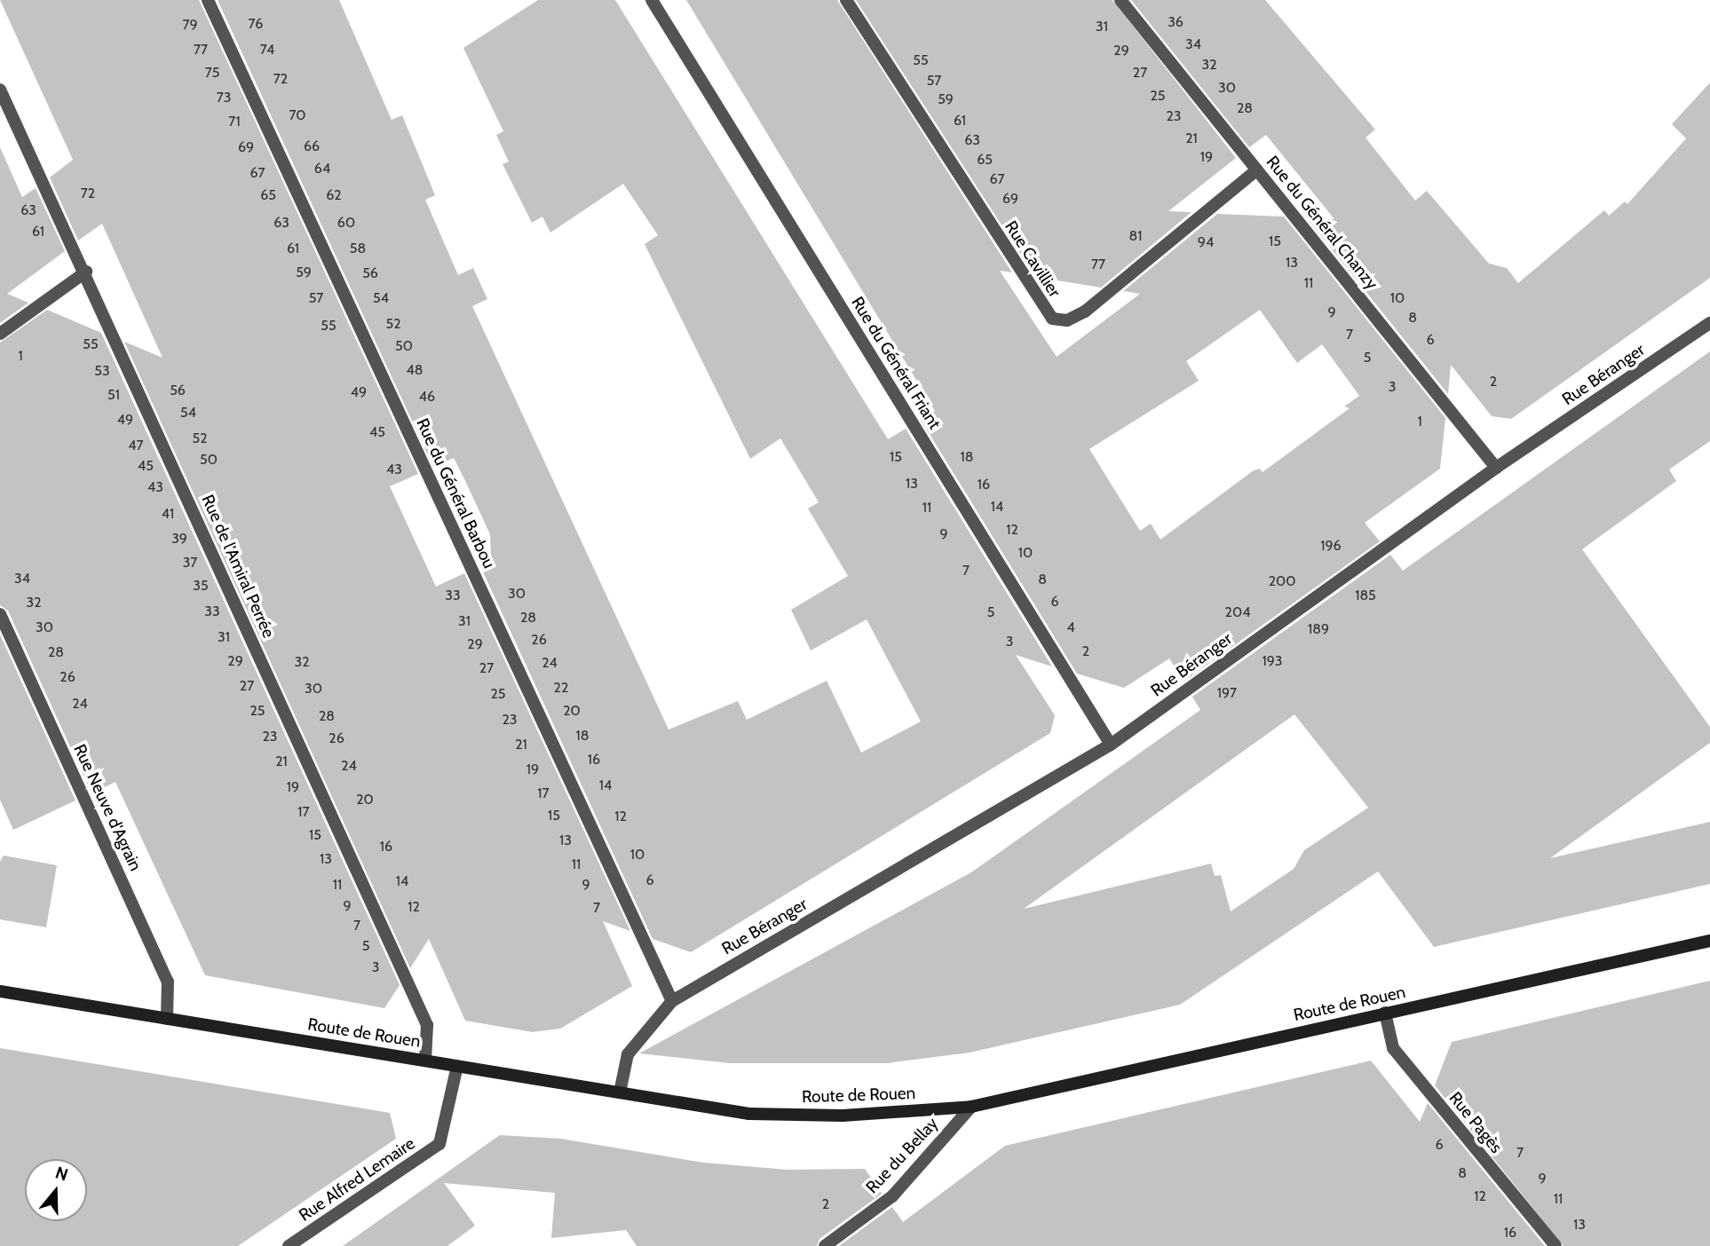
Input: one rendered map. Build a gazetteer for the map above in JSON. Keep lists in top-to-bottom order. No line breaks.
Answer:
{"streets":{"main road":["Route de Rouen"],"street":["Rue du Général Chanzy","Rue Cavillier","Rue du Général Friant","Rue Béranger","Rue du Général Barbou","Rue de l'Amiral Perrée","Rue Neuve d'Agrain","Rue Pagès","Rue du Bellay","Rue Alfred Lemaire"]},"crossings":[["Rue du Général Chanzy","Rue Cavillier"],["Rue du Général Chanzy","Rue Béranger"],["Rue du Général Friant","Rue Béranger"],["Rue Béranger","Rue du Général Barbou"],["Rue Béranger","Route de Rouen"],["Rue de l'Amiral Perrée","Route de Rouen"],["Rue Neuve d'Agrain","Route de Rouen"],["Route de Rouen","Rue Pagès"],["Route de Rouen","Rue du Bellay"],["Route de Rouen","Rue Alfred Lemaire"]],"house_numbers":["36","76","79","31","34","77","74","29","55","32","75","27","72","57","30","25","73","59","28","70","23","61","71","21","63","66","69","19","65","64","67","67","72","65","62","69","63","63","60","61","81","15","94","61","58","13","77","59","56","11","57","54","10","9","8","52","55","7","6","55","50","1","5","48","53","2","3","56","49","51","46","54","49","1","45","52","47","15","18","50","45","43","13","16","43","14","11","41","12","9","39","196","10","37","7","34","8","200","35","30","33","185","6","32","33","5","204","28","31","30","4","189","31","26","3","29","2","28","29","193","32","24","27","26","27","22","30","197","25","24","25","20","28","23","18","23","26","21","16","21","24","19","14","19","17","20","17","15","12","15","13","16","10","13","11","6","14","11","9","9","12","7","7","5","3","6","7","8","9","12","11","2","13","16"],"north":"top"}
